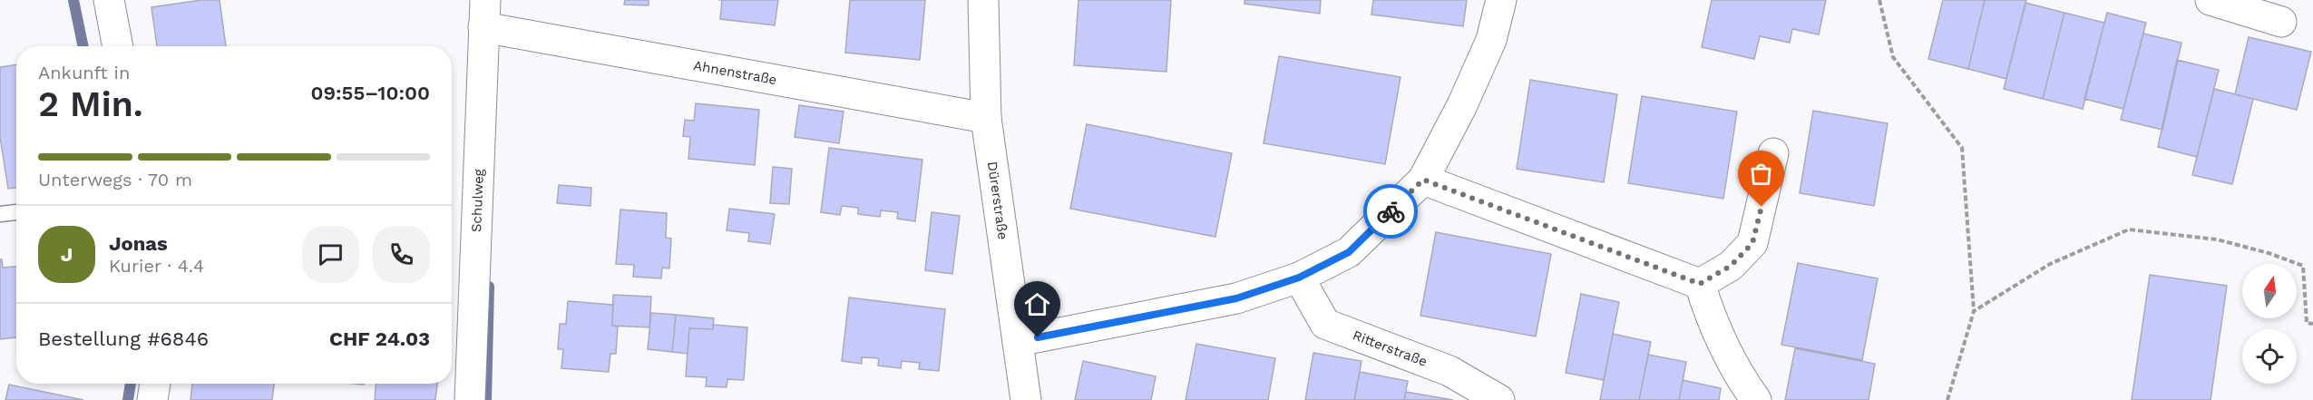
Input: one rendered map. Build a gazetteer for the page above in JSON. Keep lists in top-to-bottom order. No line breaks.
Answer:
{"streets":{"street":["Ahnenstraße","Schulweg","Dürerstraße","Ritterstraße"]},"crossings":[["Ahnenstraße","Schulweg"],["Ahnenstraße","Dürerstraße"]],"north":"top","page":{"heading":["2 Min.","Ankunft in","09:55–10:00"],"panel":["Jonas","Kurier · 4.4","Bestellung #6846","CHF 24.03"],"bar":"Unterwegs · 70 m","round":"J"}}
